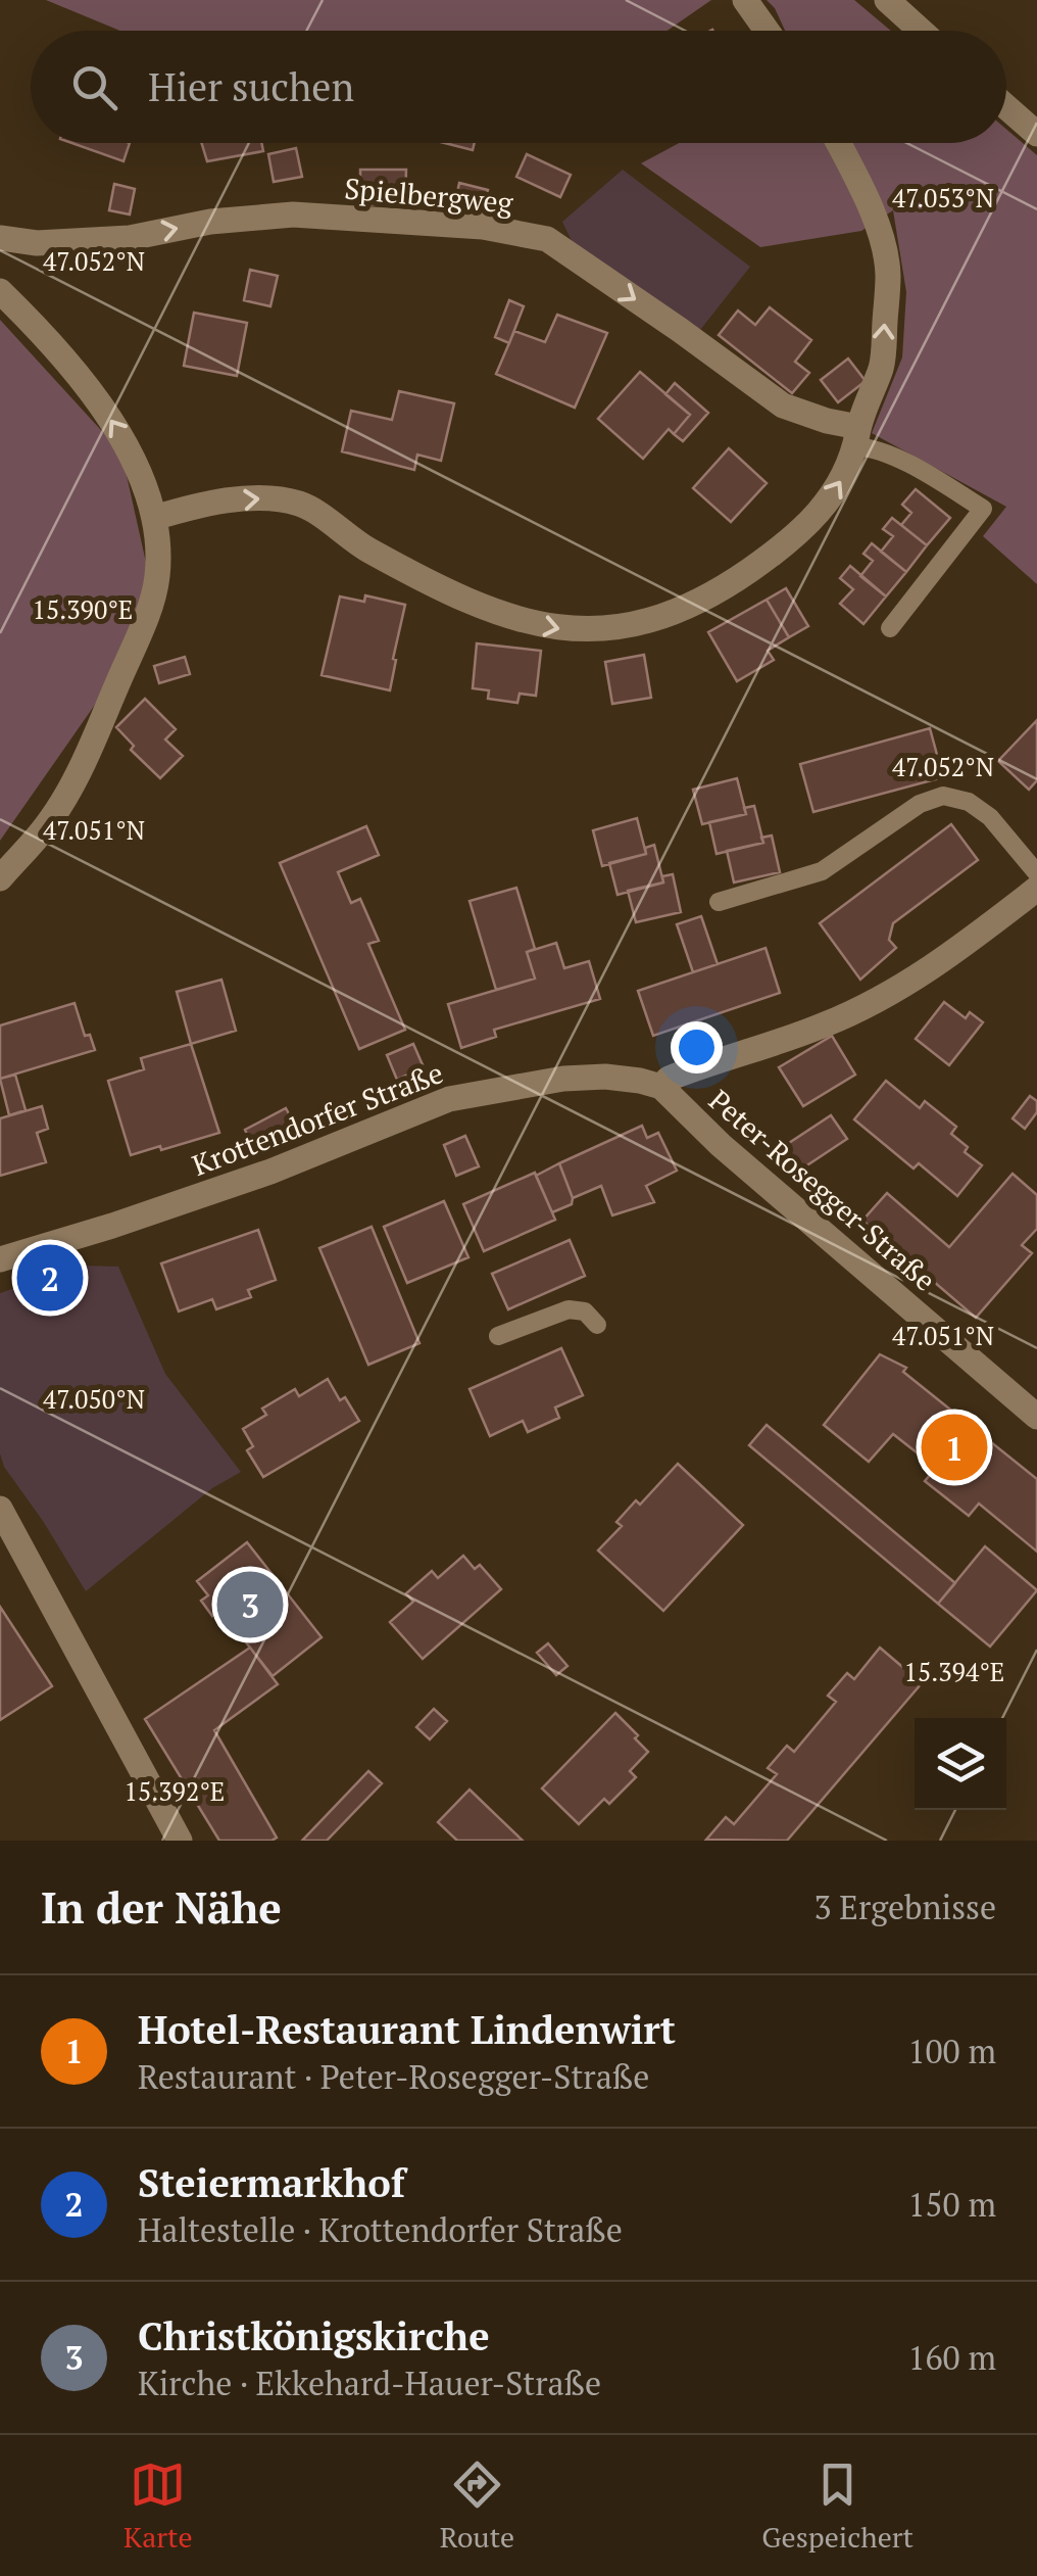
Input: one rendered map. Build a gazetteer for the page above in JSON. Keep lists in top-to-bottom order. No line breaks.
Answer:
{"streets":{"street":["Spielbergweg","Krottendorfer Straße","Peter-Rosegger-Straße"]},"crossings":[["Krottendorfer Straße","Peter-Rosegger-Straße"]],"one_way":["Spielbergweg"],"page":{"search":"Hier suchen","pins":["2","1","3"],"heading":["In der Nähe","3 Ergebnisse"],"list":[{"mark":"1","name":"Hotel-Restaurant Lindenwirt","note":"Restaurant · Peter-Rosegger-Straße","value":"100 m"},{"mark":"2","name":"Steiermarkhof","note":"Haltestelle · Krottendorfer Straße","value":"150 m"},{"mark":"3","name":"Christkönigskirche","note":"Kirche · Ekkehard-Hauer-Straße","value":"160 m"}],"nav":["Karte","Route","Gespeichert"]},"coordinates":["47.053°N","47.052°N","15.390°E","47.051°N","47.050°N","15.394°E","15.392°E"]}
